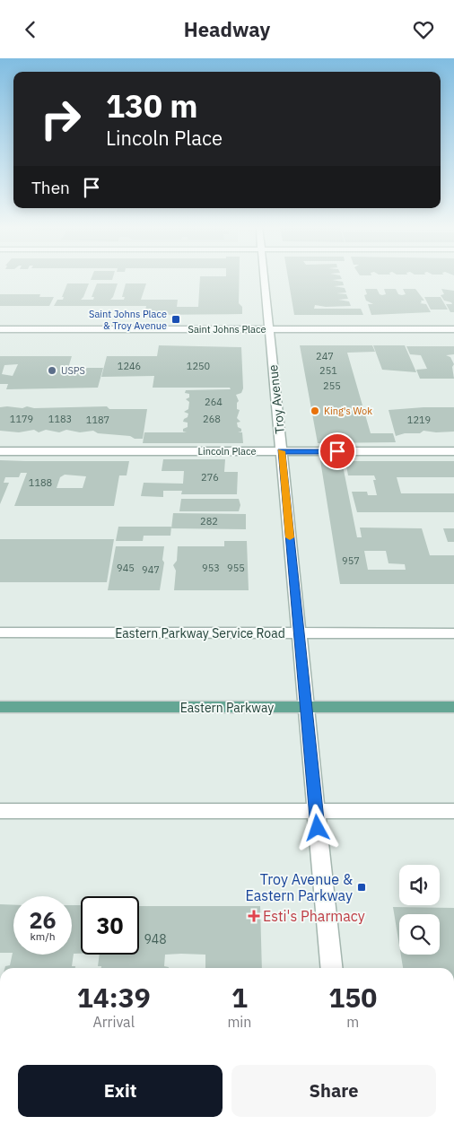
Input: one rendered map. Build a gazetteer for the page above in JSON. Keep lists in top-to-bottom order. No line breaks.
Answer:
{"streets":{"main road":["Eastern Parkway"],"street":["Saint Johns Place","Troy Avenue","Lincoln Place","Eastern Parkway Service Road"]},"crossings":[["Saint Johns Place","Troy Avenue"],["Troy Avenue","Lincoln Place"],["Troy Avenue","Eastern Parkway Service Road"],["Troy Avenue","Eastern Parkway"]],"places":{"transit":["Saint Johns Place & Troy Avenue","Troy Avenue & Eastern Parkway"],"other":["USPS","King's Wok"],"health":["Esti's Pharmacy"]},"house_numbers":["247","1246","1250","251","255","264","1179","1183","268","1187","1219","276","1188","282","957","945","953","955","947","948"],"page":{"header":"Headway","turn":["130 m","Lincoln Place"],"then":"Then","speed":"26 km/h","limit":"30","eta":["14:39","Arrival","1","min","150","m"],"buttons":["Exit","Share"]}}
